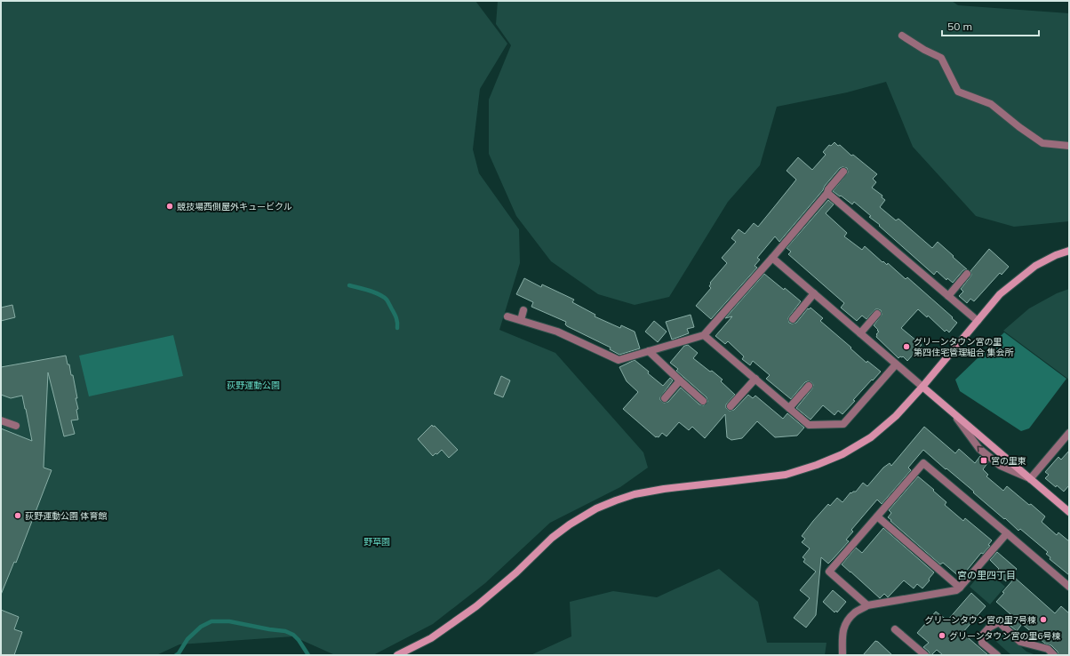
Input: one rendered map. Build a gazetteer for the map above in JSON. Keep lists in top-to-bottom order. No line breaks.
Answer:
{"districts":["宮の里四丁目"],"parks":["荻野運動公園","野草園"],"places":{"other":["競技場西側屋外キュービクル","グリーンタウン宮の里 第四住宅管理組合 集会所","荻野運動公園 体育館","グリーンタウン宮の里7号棟","グリーンタウン宮の里6号棟"],"transit":["宮の里東"]},"scale_bar":"50 m"}
